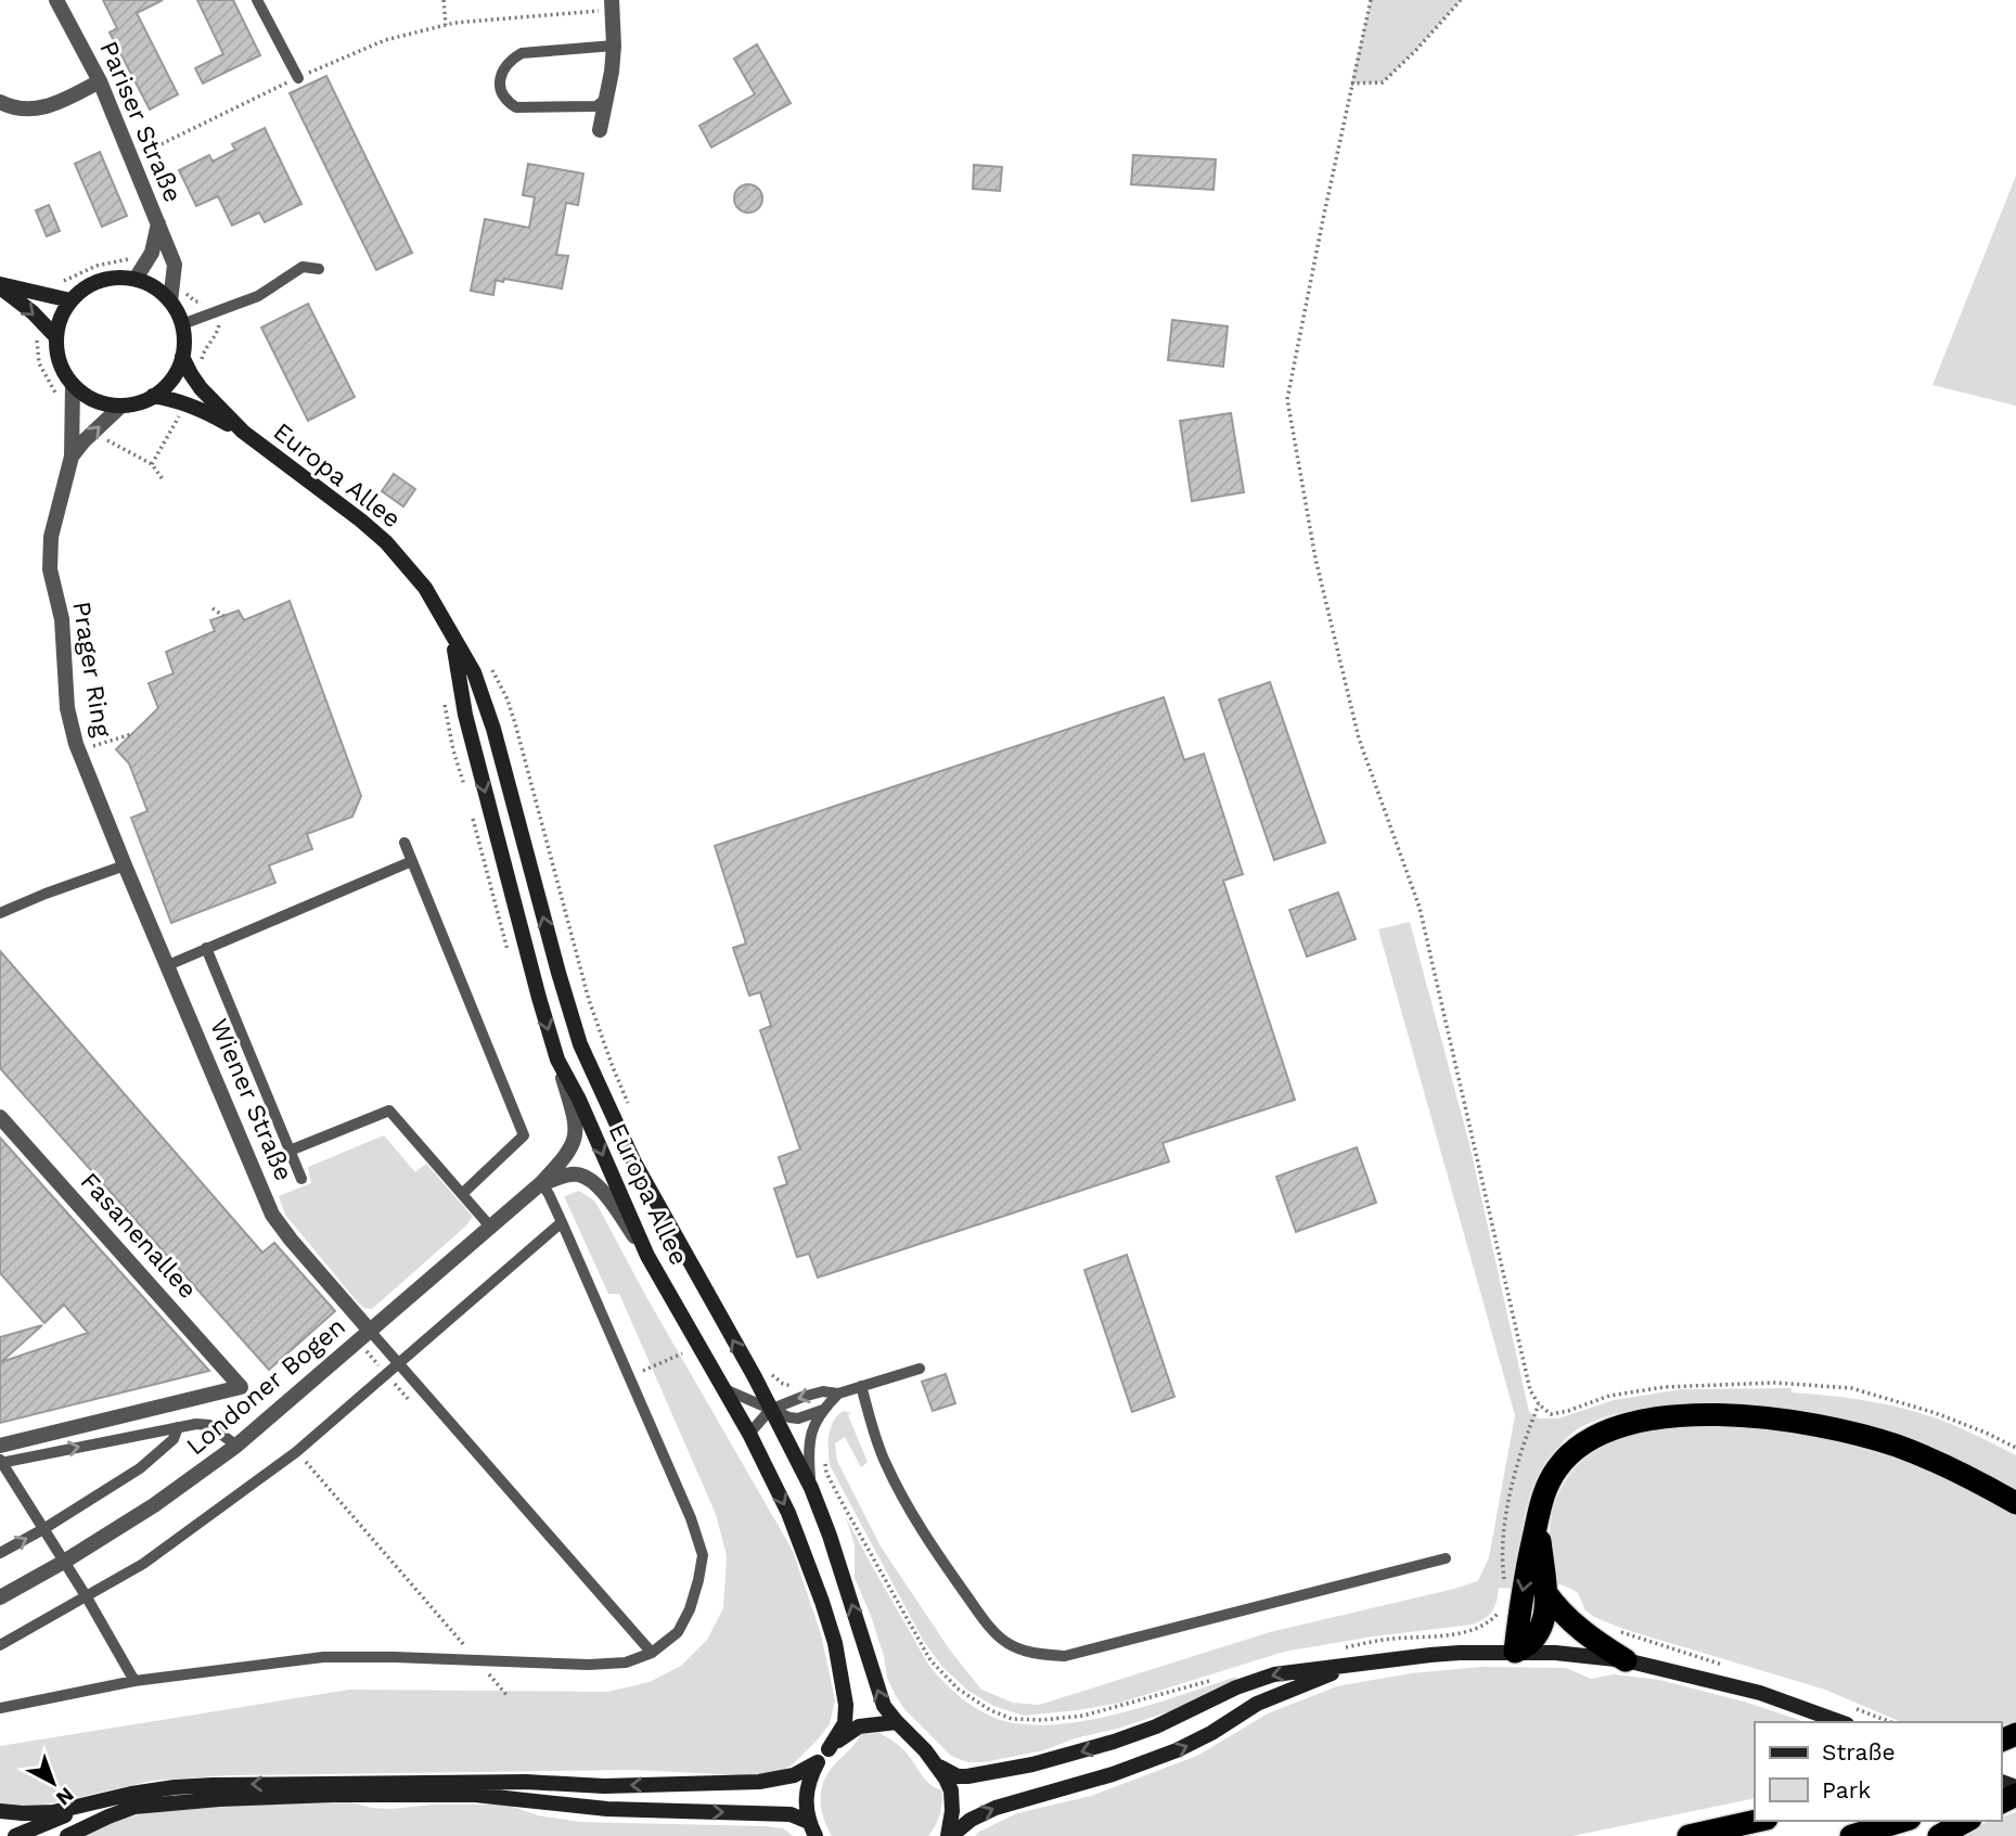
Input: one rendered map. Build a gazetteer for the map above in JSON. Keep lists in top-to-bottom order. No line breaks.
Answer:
{"streets":{"main road":["Europa Allee"],"street":["Pariser Straße","Prager Ring","Wiener Straße","Fasanenallee","Londoner Bogen"]},"crossings":[["Pariser Straße","Europa Allee"],["Europa Allee","Londoner Bogen"],["Prager Ring","Wiener Straße"],["Wiener Straße","Londoner Bogen"],["Fasanenallee","Londoner Bogen"]],"legend":["Straße","Park"],"north":"bottom right"}
